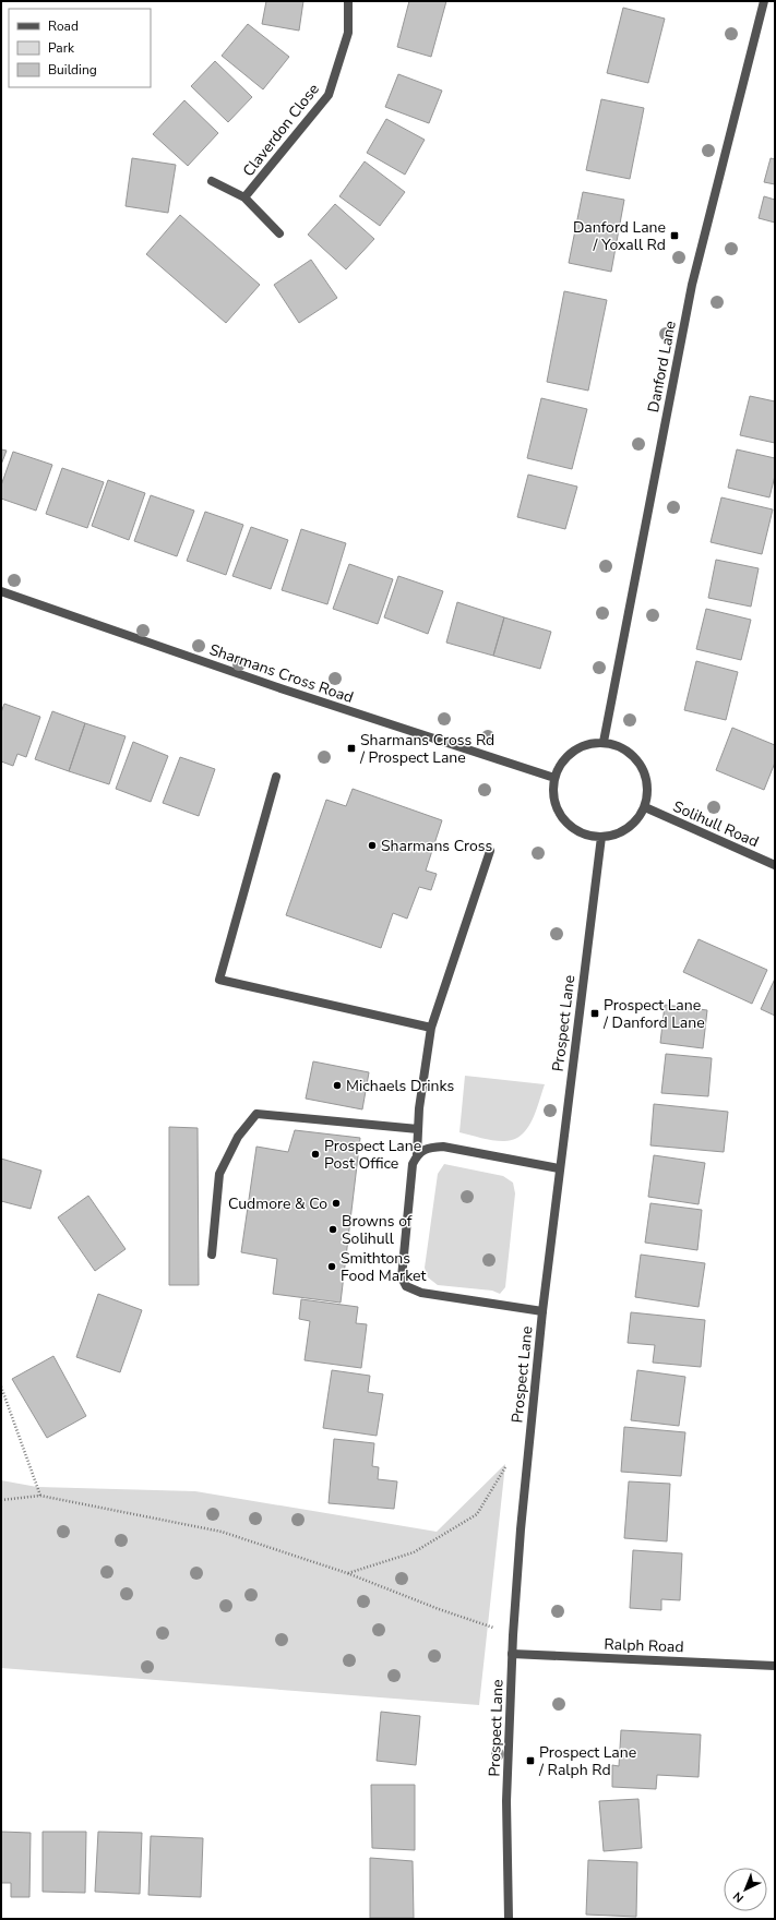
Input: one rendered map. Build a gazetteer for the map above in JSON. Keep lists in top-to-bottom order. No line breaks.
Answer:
{"streets":{"street":["Claverdon Close","Danford Lane","Sharmans Cross Road","Solihull Road","Prospect Lane","Ralph Road"]},"crossings":[["Danford Lane","Sharmans Cross Road"],["Danford Lane","Solihull Road"],["Danford Lane","Prospect Lane"],["Sharmans Cross Road","Solihull Road"],["Sharmans Cross Road","Prospect Lane"],["Solihull Road","Prospect Lane"],["Prospect Lane","Ralph Road"]],"places":{"transit":["Danford Lane / Yoxall Rd","Sharmans Cross Rd / Prospect Lane","Prospect Lane / Danford Lane","Prospect Lane / Ralph Rd"],"other":["Sharmans Cross","Michaels Drinks","Prospect Lane Post Office","Cudmore & Co","Browns of Solihull","Smithtons Food Market"]},"legend":["Road","Park","Building"],"north":"bottom left"}
